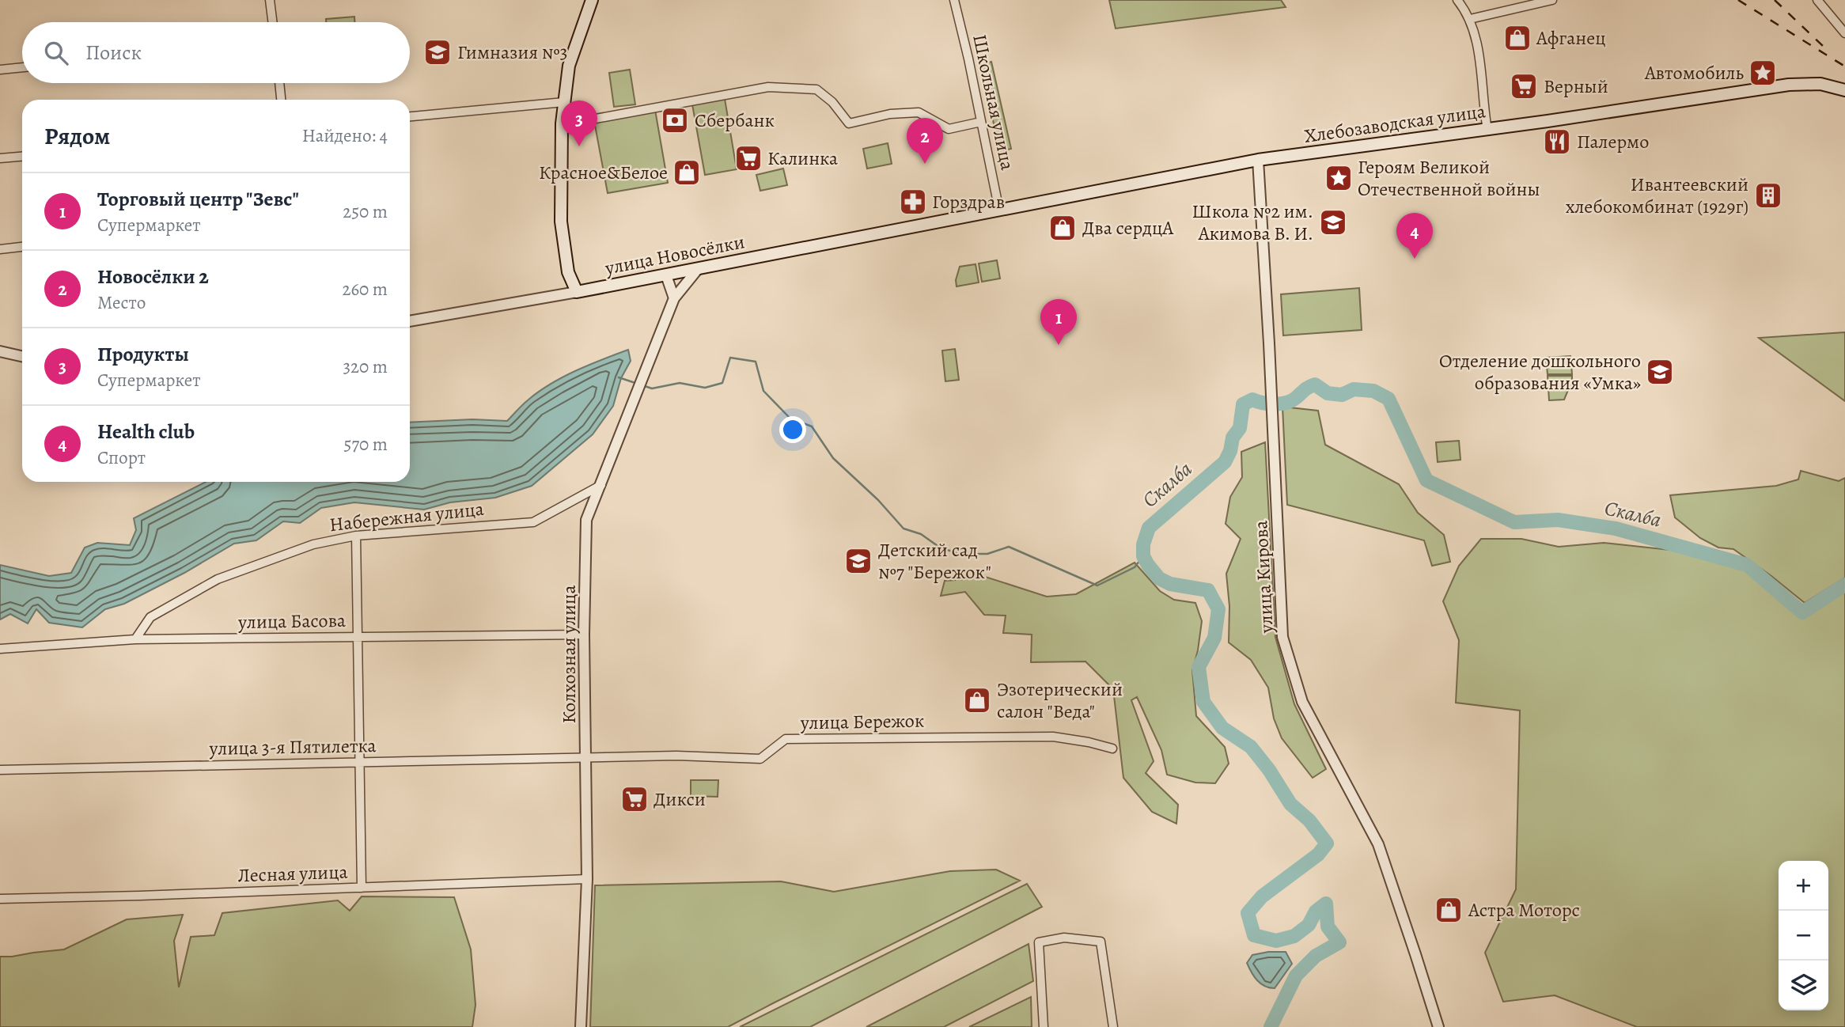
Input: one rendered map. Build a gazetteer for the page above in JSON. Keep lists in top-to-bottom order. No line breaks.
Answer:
{"streets":{"main road":["Хлебозаводская улица","улица Новосёлки"],"street":["Школьная улица","Набережная улица","улица Кирова","улица Басова","Колхозная улица","улица Бережок","улица 3-я Пятилетка","Лесная улица"]},"crossings":[["Школьная улица","Хлебозаводская улица"],["Хлебозаводская улица","улица Новосёлки"],["Хлебозаводская улица","улица Кирова"],["улица Новосёлки","Колхозная улица"],["Набережная улица","улица Басова"],["Набережная улица","Колхозная улица"],["улица Басова","Колхозная улица"],["Колхозная улица","улица Бережок"],["Колхозная улица","улица 3-я Пятилетка"],["Колхозная улица","Лесная улица"],["улица Бережок","улица 3-я Пятилетка"]],"water":["Скалба"],"places":{"shop":["Афганец","Красное&Белое","Два сердцА","Эзотерический салон \"Веда\"","Астра Моторс"],"school or university":["Гимназия №3","Школа №2 им. Акимова В. И.","Отделение дошкольного образования «Умка»","Детский сад №7 \"Бережок\""],"place":["Автомобиль","Героям Великой Отечественной войны"],"supermarket":["Верный","Калинка","Дикси"],"bank":["Сбербанк"],"restaurant":["Палермо"],"building":["Ивантеевский хлебокомбинат (1929г)"],"pharmacy":["Горздрав"]},"page":{"search":"Поиск","heading":["Рядом","Найдено: 4"],"pins":["3","2","4","1"],"list":[{"mark":"1","name":"Торговый центр \"Зевс\"","note":"Супермаркет","value":"250 m"},{"mark":"2","name":"Новосёлки 2","note":"Место","value":"260 m"},{"mark":"3","name":"Продукты","note":"Супермаркет","value":"320 m"},{"mark":"4","name":"Health club","note":"Спорт","value":"570 m"}],"map_buttons":["+","−"]}}
